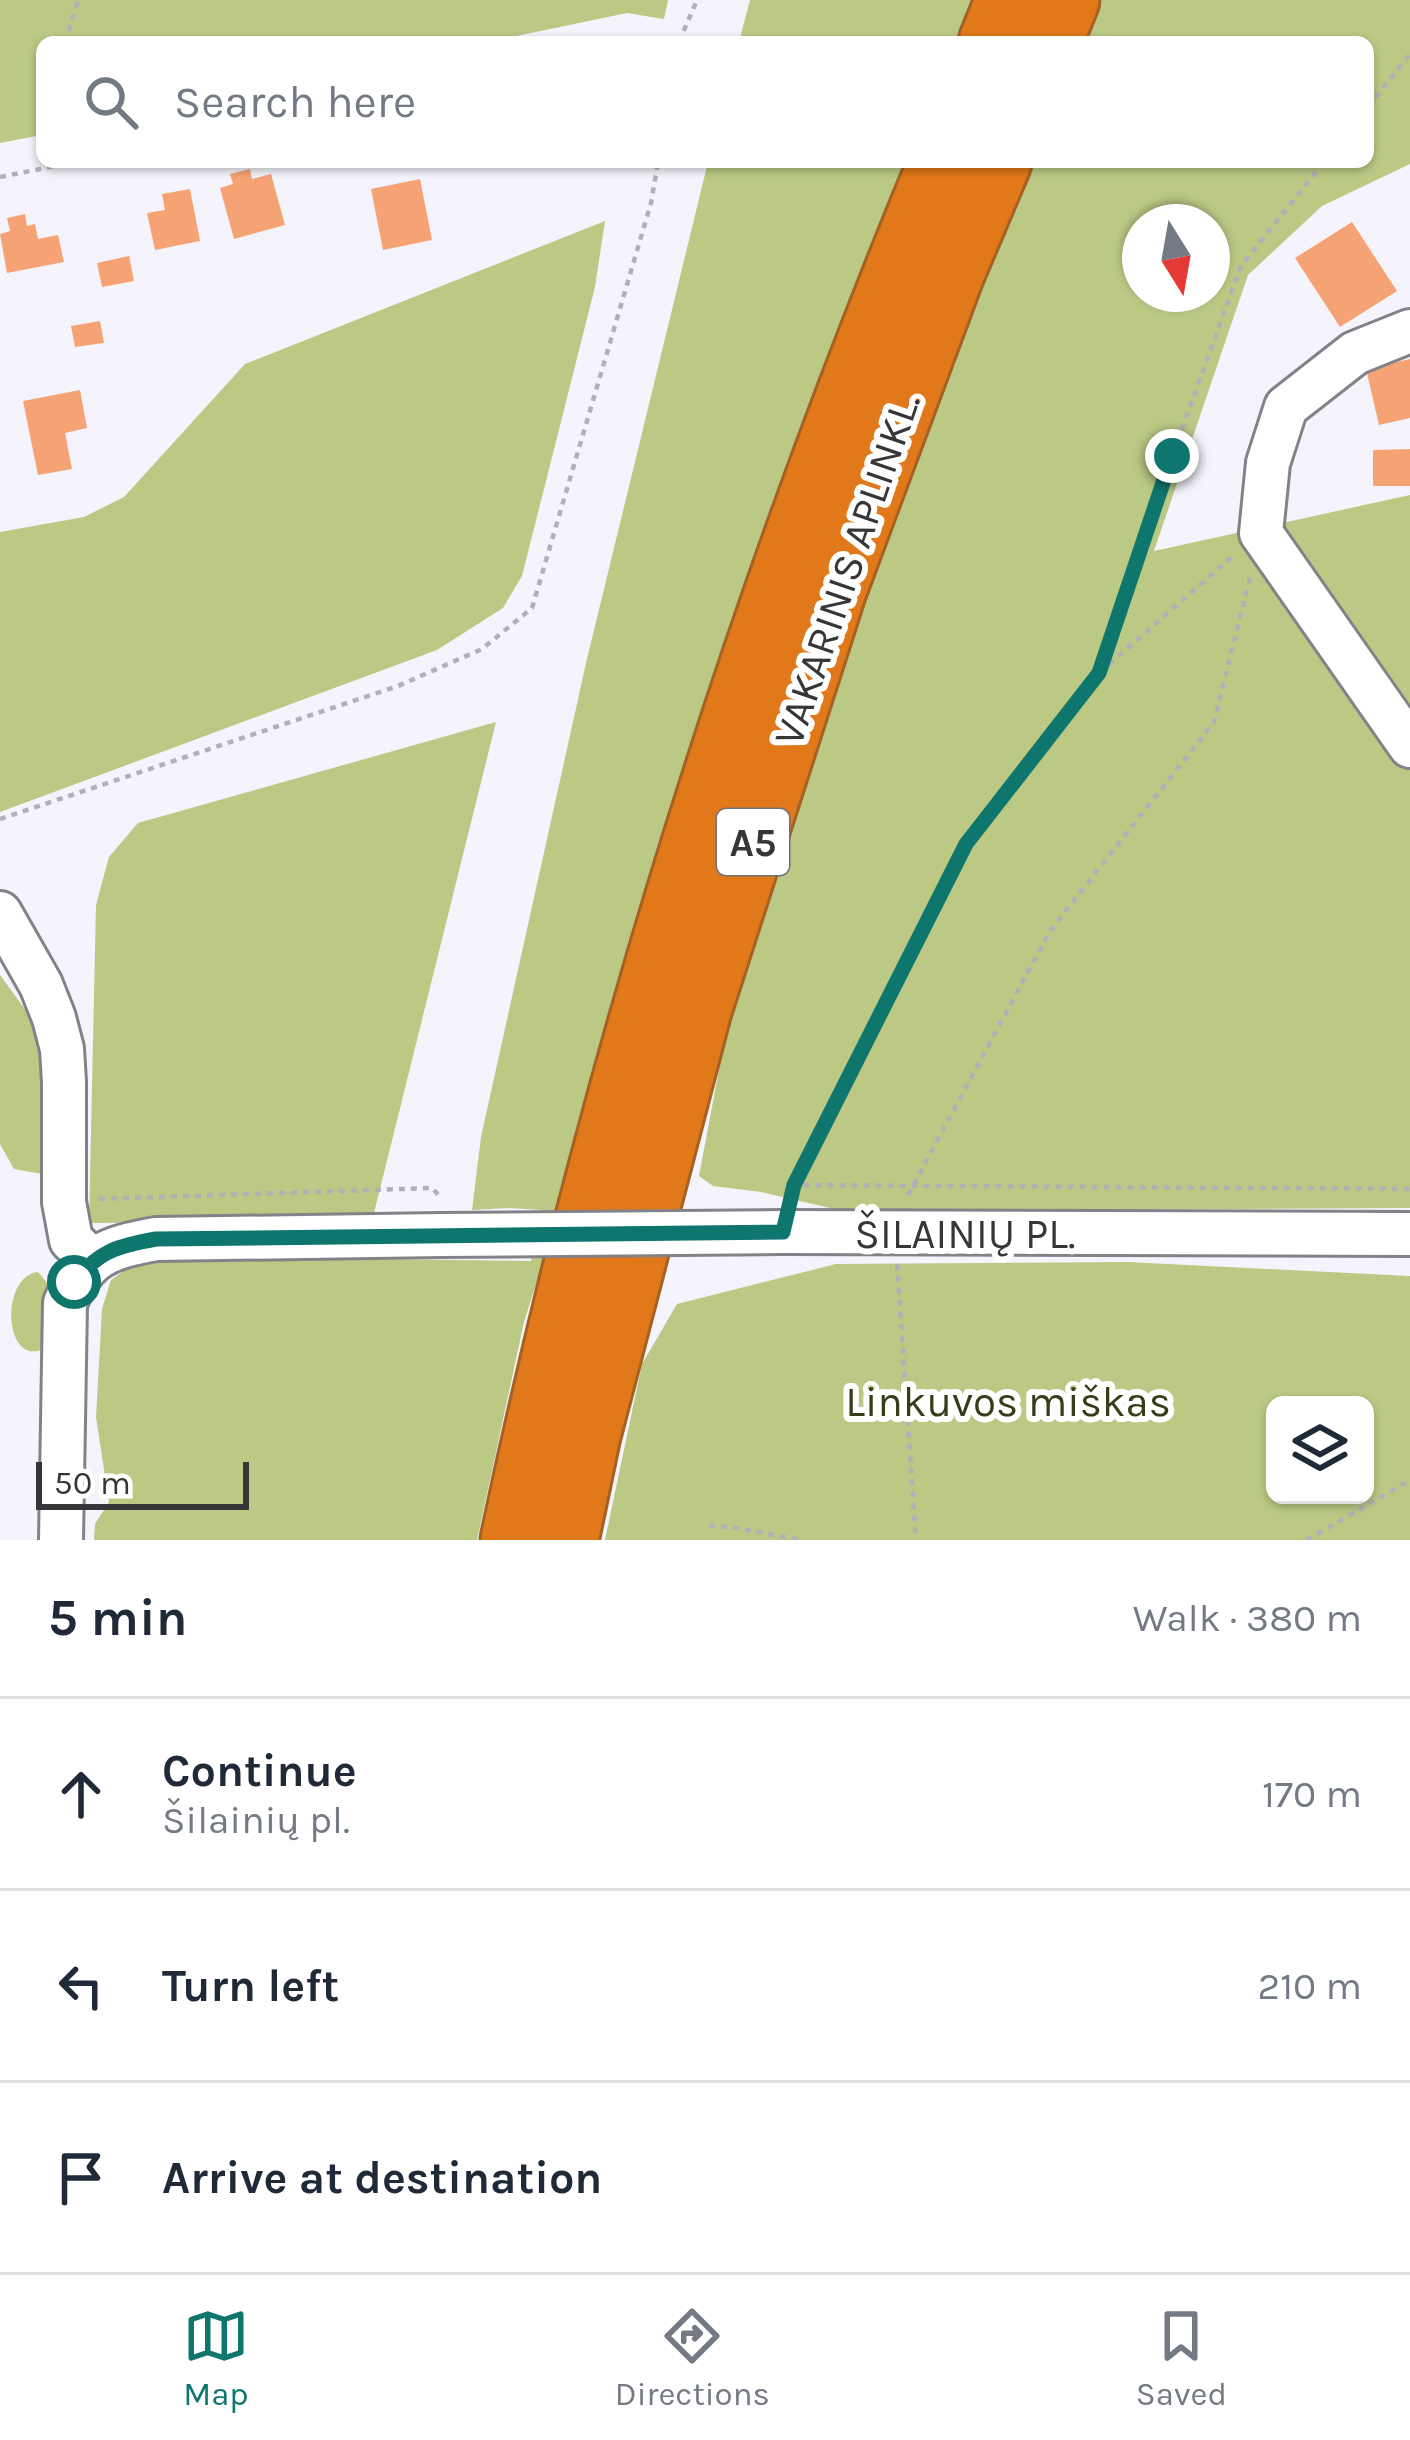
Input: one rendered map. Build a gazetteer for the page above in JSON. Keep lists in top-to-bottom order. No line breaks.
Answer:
{"streets":{"highway":["VAKARINIS APLINKL.","A5"],"street":["ŠILAINIŲ PL."]},"parks":["Linkuvos miškas"],"scale_bar":"50 m","north":"bottom","page":{"search":"Search here","scale":"50 m","heading":["5 min","Walk · 380 m"],"list":[["Continue","Šilainių pl.","170 m"],["Turn left","210 m"],"Arrive at destination"],"nav":["Map","Directions","Saved"]}}
